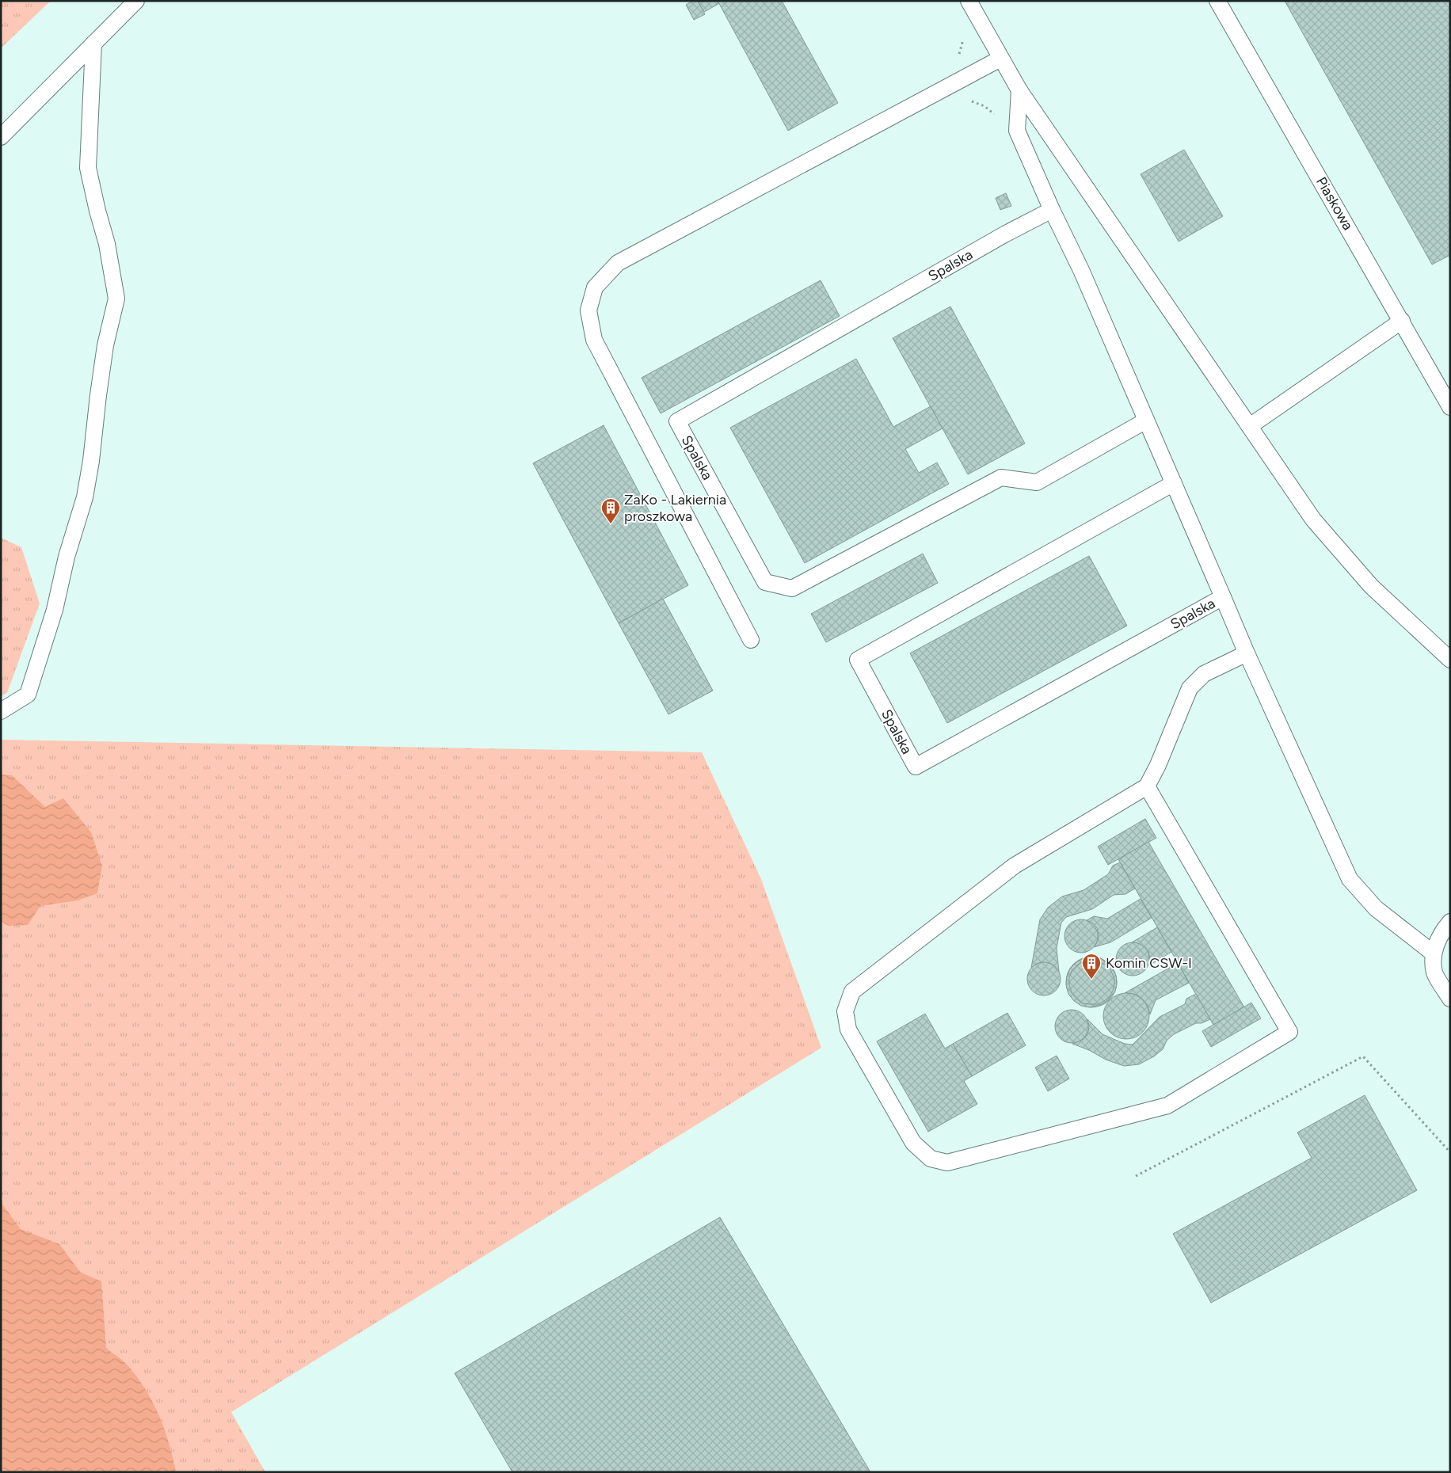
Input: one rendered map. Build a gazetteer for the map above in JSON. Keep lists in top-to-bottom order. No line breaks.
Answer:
{"streets":{"lane":["Piaskowa","Spalska"]},"places":{"building":["ZaKo - Lakiernia proszkowa","Komin CSW-I"]}}
